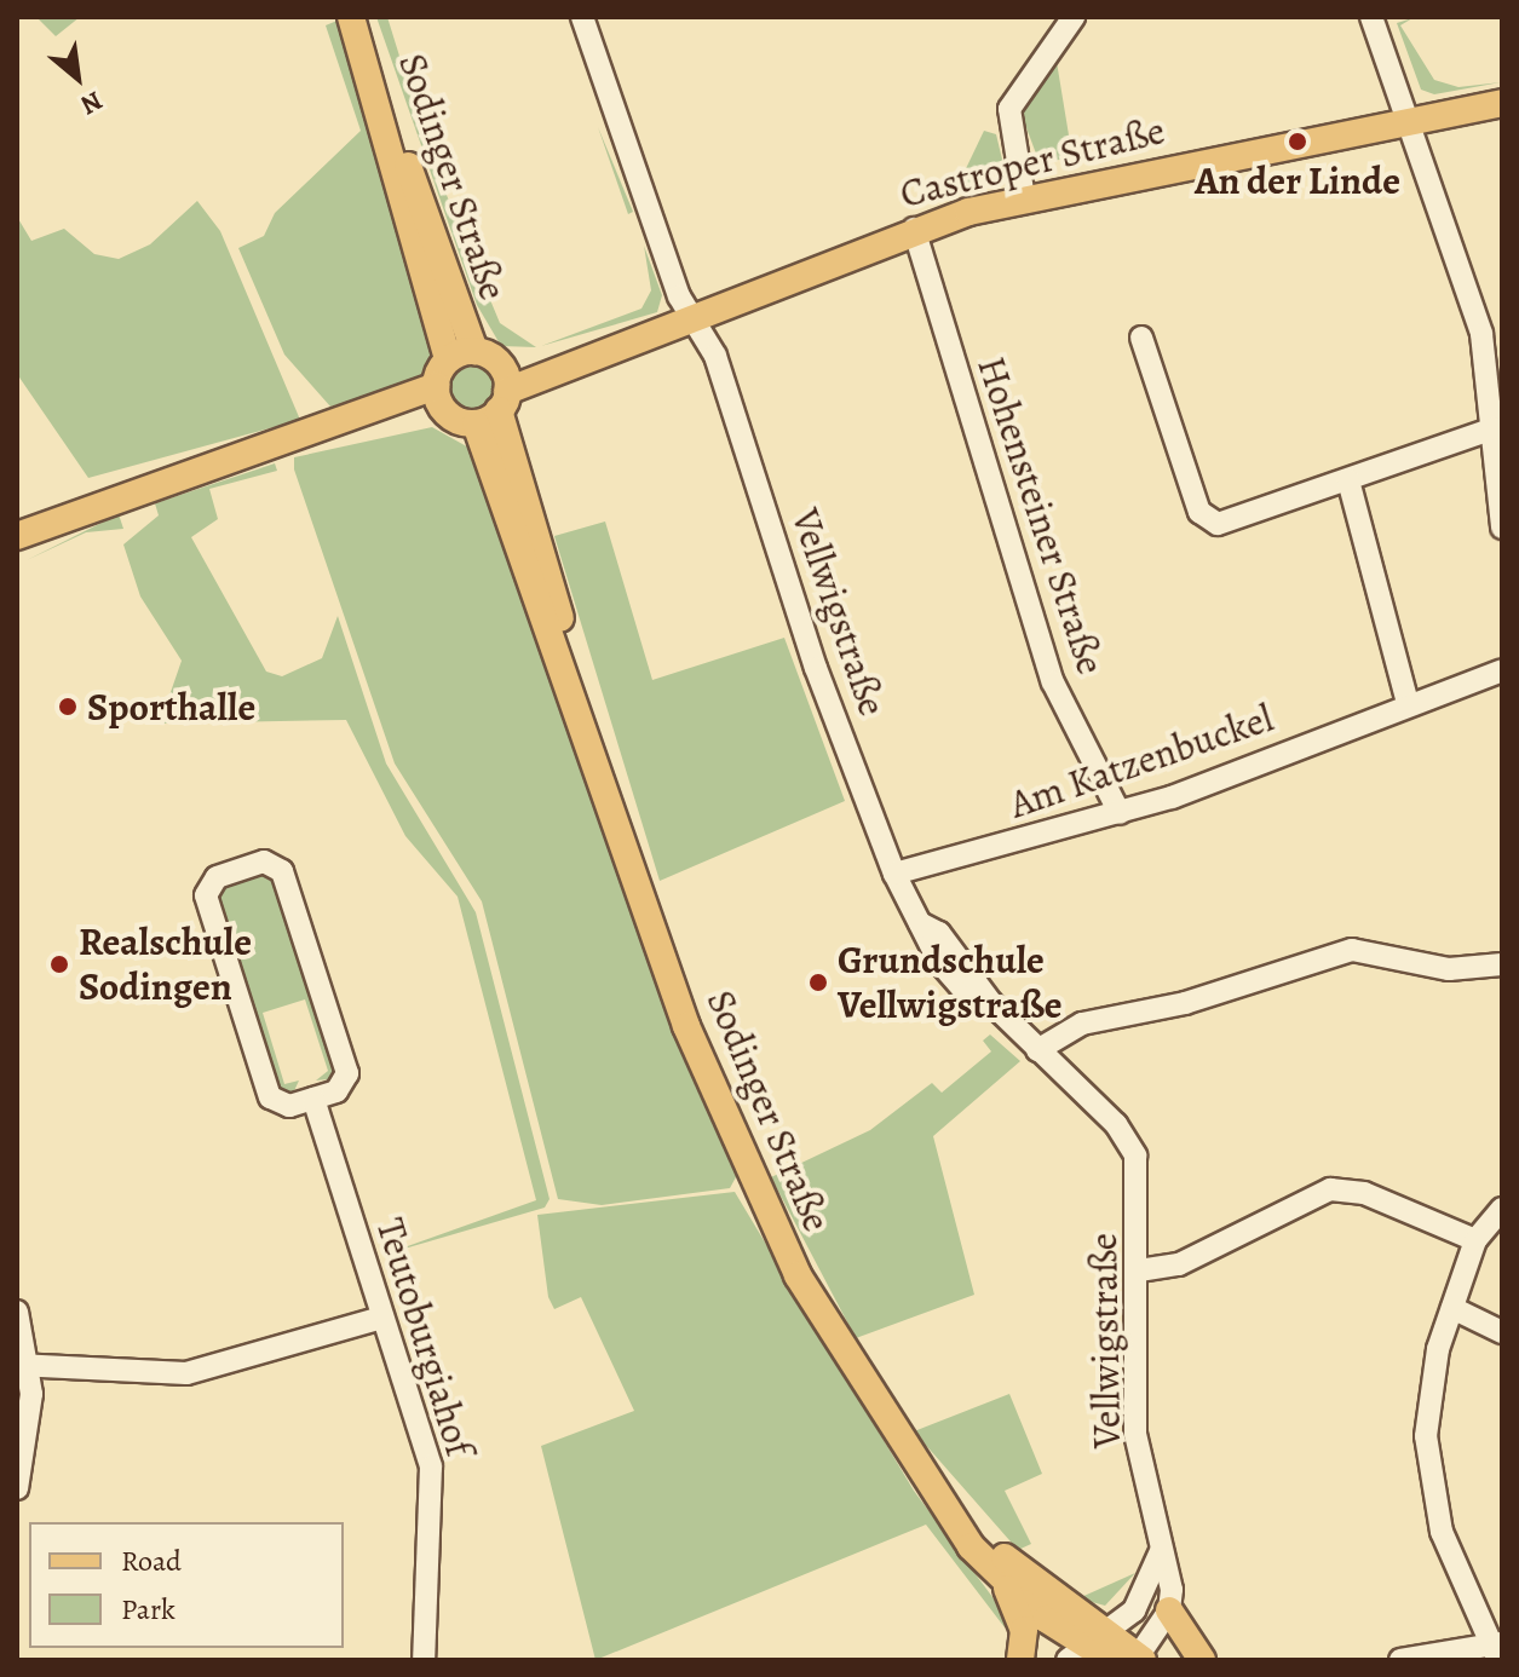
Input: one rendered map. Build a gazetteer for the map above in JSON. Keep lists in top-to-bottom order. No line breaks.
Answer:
{"streets":{"main road":["Castroper Straße","Sodinger Straße"],"street":["Hohensteiner Straße","Vellwigstraße","Am Katzenbuckel","Teutoburgiahof"]},"crossings":[["Castroper Straße","Sodinger Straße"],["Castroper Straße","Hohensteiner Straße"],["Castroper Straße","Vellwigstraße"],["Hohensteiner Straße","Am Katzenbuckel"],["Vellwigstraße","Am Katzenbuckel"]],"places":["An der Linde","Sporthalle","Realschule Sodingen","Grundschule Vellwigstraße"],"legend":["Road","Park"],"north":"bottom right"}
